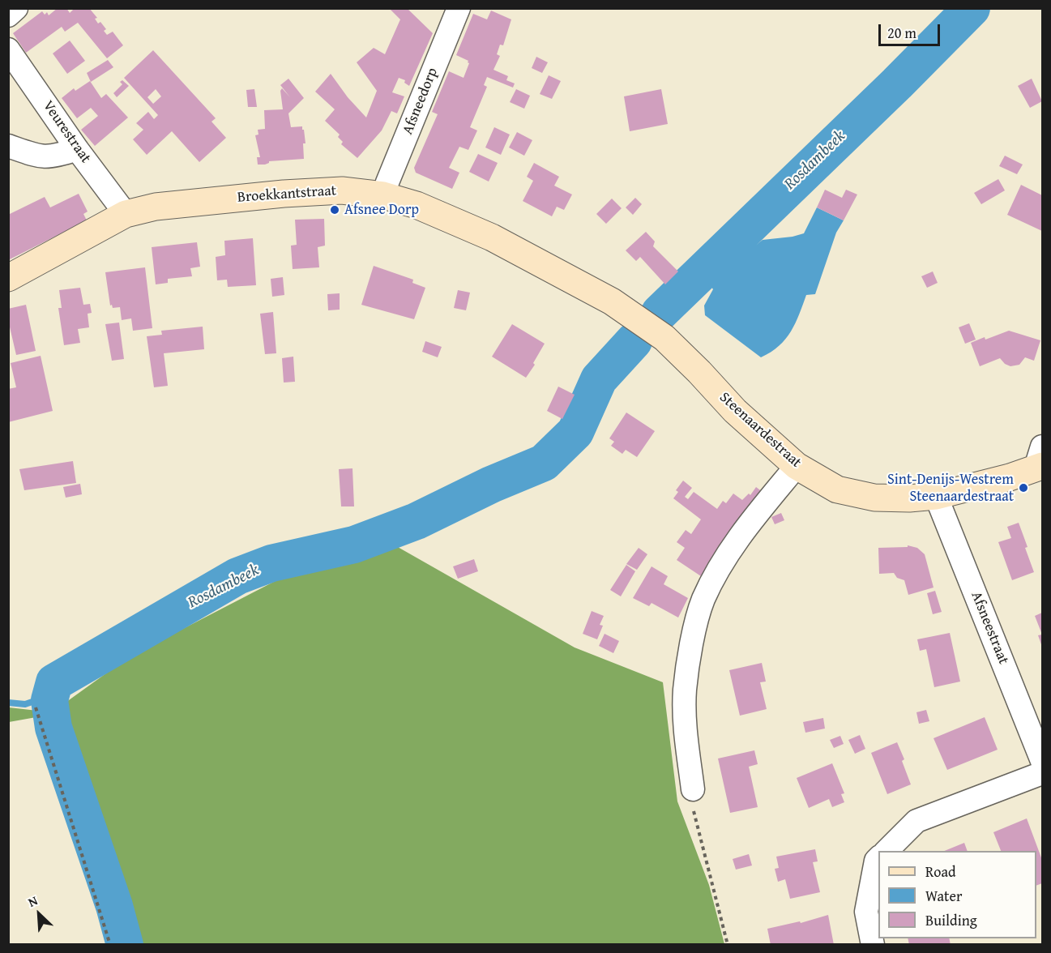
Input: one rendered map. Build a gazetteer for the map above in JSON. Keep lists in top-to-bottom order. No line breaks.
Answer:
{"streets":{"street":["Afsneedorp","Veurestraat","Broekkantstraat","Steenaardestraat","Afsneestraat"]},"crossings":[["Afsneedorp","Broekkantstraat"],["Veurestraat","Broekkantstraat"],["Broekkantstraat","Steenaardestraat"],["Steenaardestraat","Afsneestraat"]],"water":["Rosdambeek"],"places":["Afsnee Dorp","Sint-Denijs-Westrem Steenaardestraat"],"legend":["Road","Water","Building"],"scale_bar":"20 m","north":"top left"}
